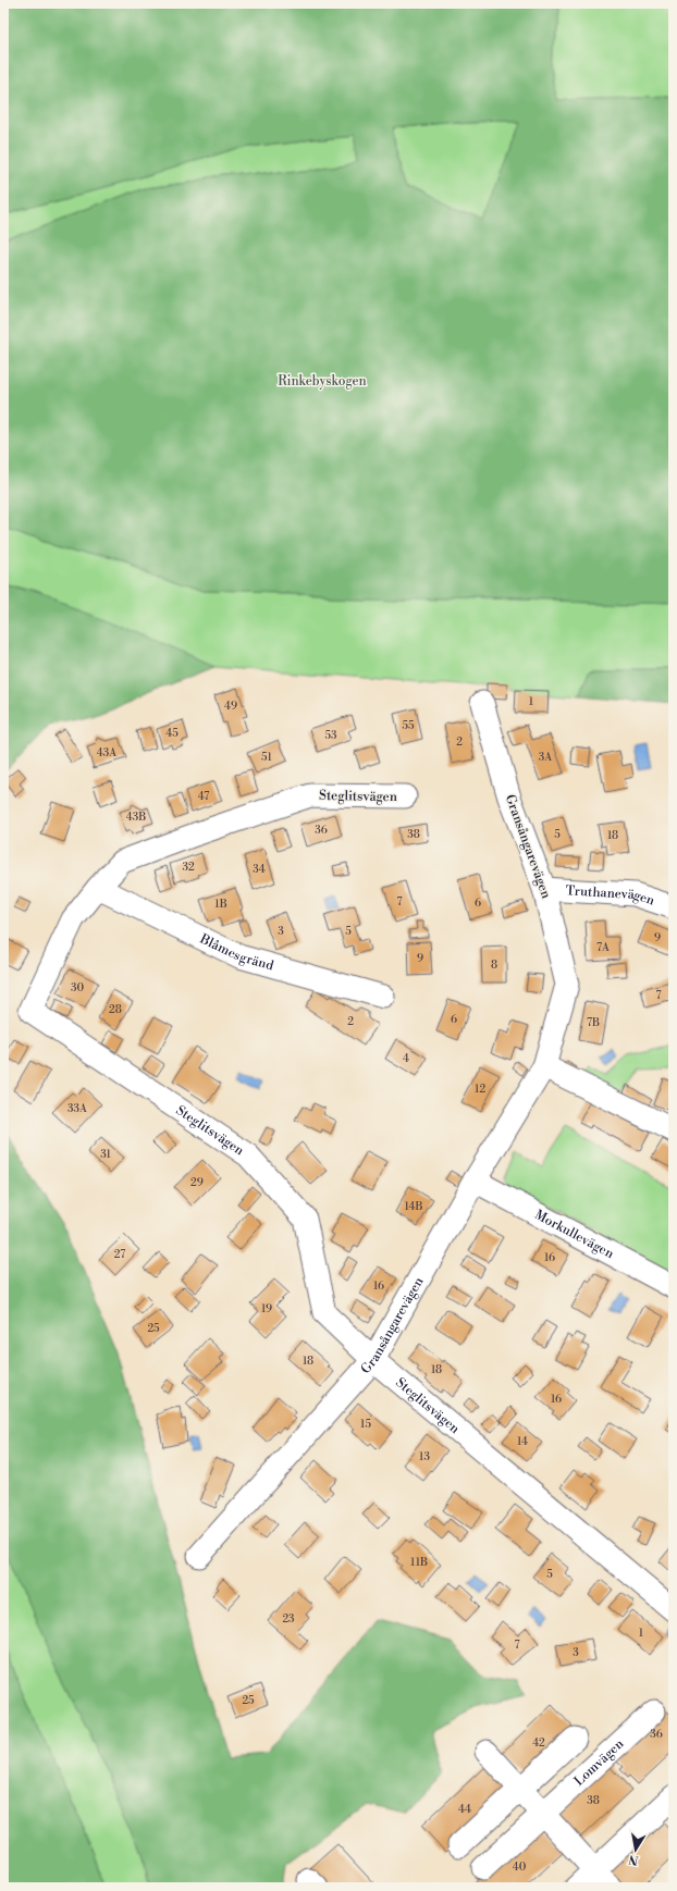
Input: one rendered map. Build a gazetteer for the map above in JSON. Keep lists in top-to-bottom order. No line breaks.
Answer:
{"streets":{"street":["Steglitsvägen","Gransångarevägen","Truthanevägen","Blåmesgränd","Morkullevägen","Lomvägen"]},"crossings":[["Steglitsvägen","Gransångarevägen"],["Steglitsvägen","Blåmesgränd"],["Gransångarevägen","Truthanevägen"],["Gransångarevägen","Morkullevägen"]],"parks":["Rinkebyskogen"],"house_numbers":["1","49","55","45","53","2","43A","51","3A","47","43B","36","38","5","18","32","34","7","6","1B","3","5","9","7A","9","8","30","7","28","6","2","7B","4","12","33A","31","29","14B","27","16","16","19","25","18","18","16","15","14","13","11B","5","23","1","7","3","25","36","42","38","44","40"],"north":"bottom"}
